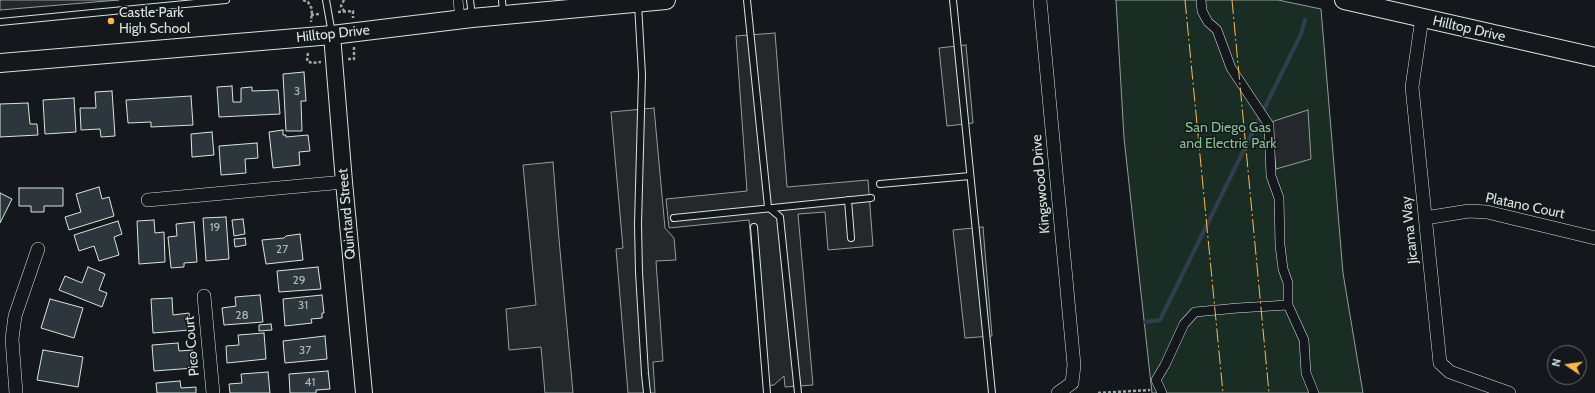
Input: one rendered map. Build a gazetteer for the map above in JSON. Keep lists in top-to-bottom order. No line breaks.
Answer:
{"streets":{"main road":["Hilltop Drive"],"street":["Kingswood Drive","Platano Court","Quintard Street","Jicama Way","Pico Court"]},"crossings":[["Hilltop Drive","Quintard Street"],["Hilltop Drive","Jicama Way"],["Platano Court","Jicama Way"]],"parks":["San Diego Gas and Electric Park"],"places":["Castle Park High School"],"house_numbers":["3","19","27","29","31","28","37","41"],"north":"left"}
